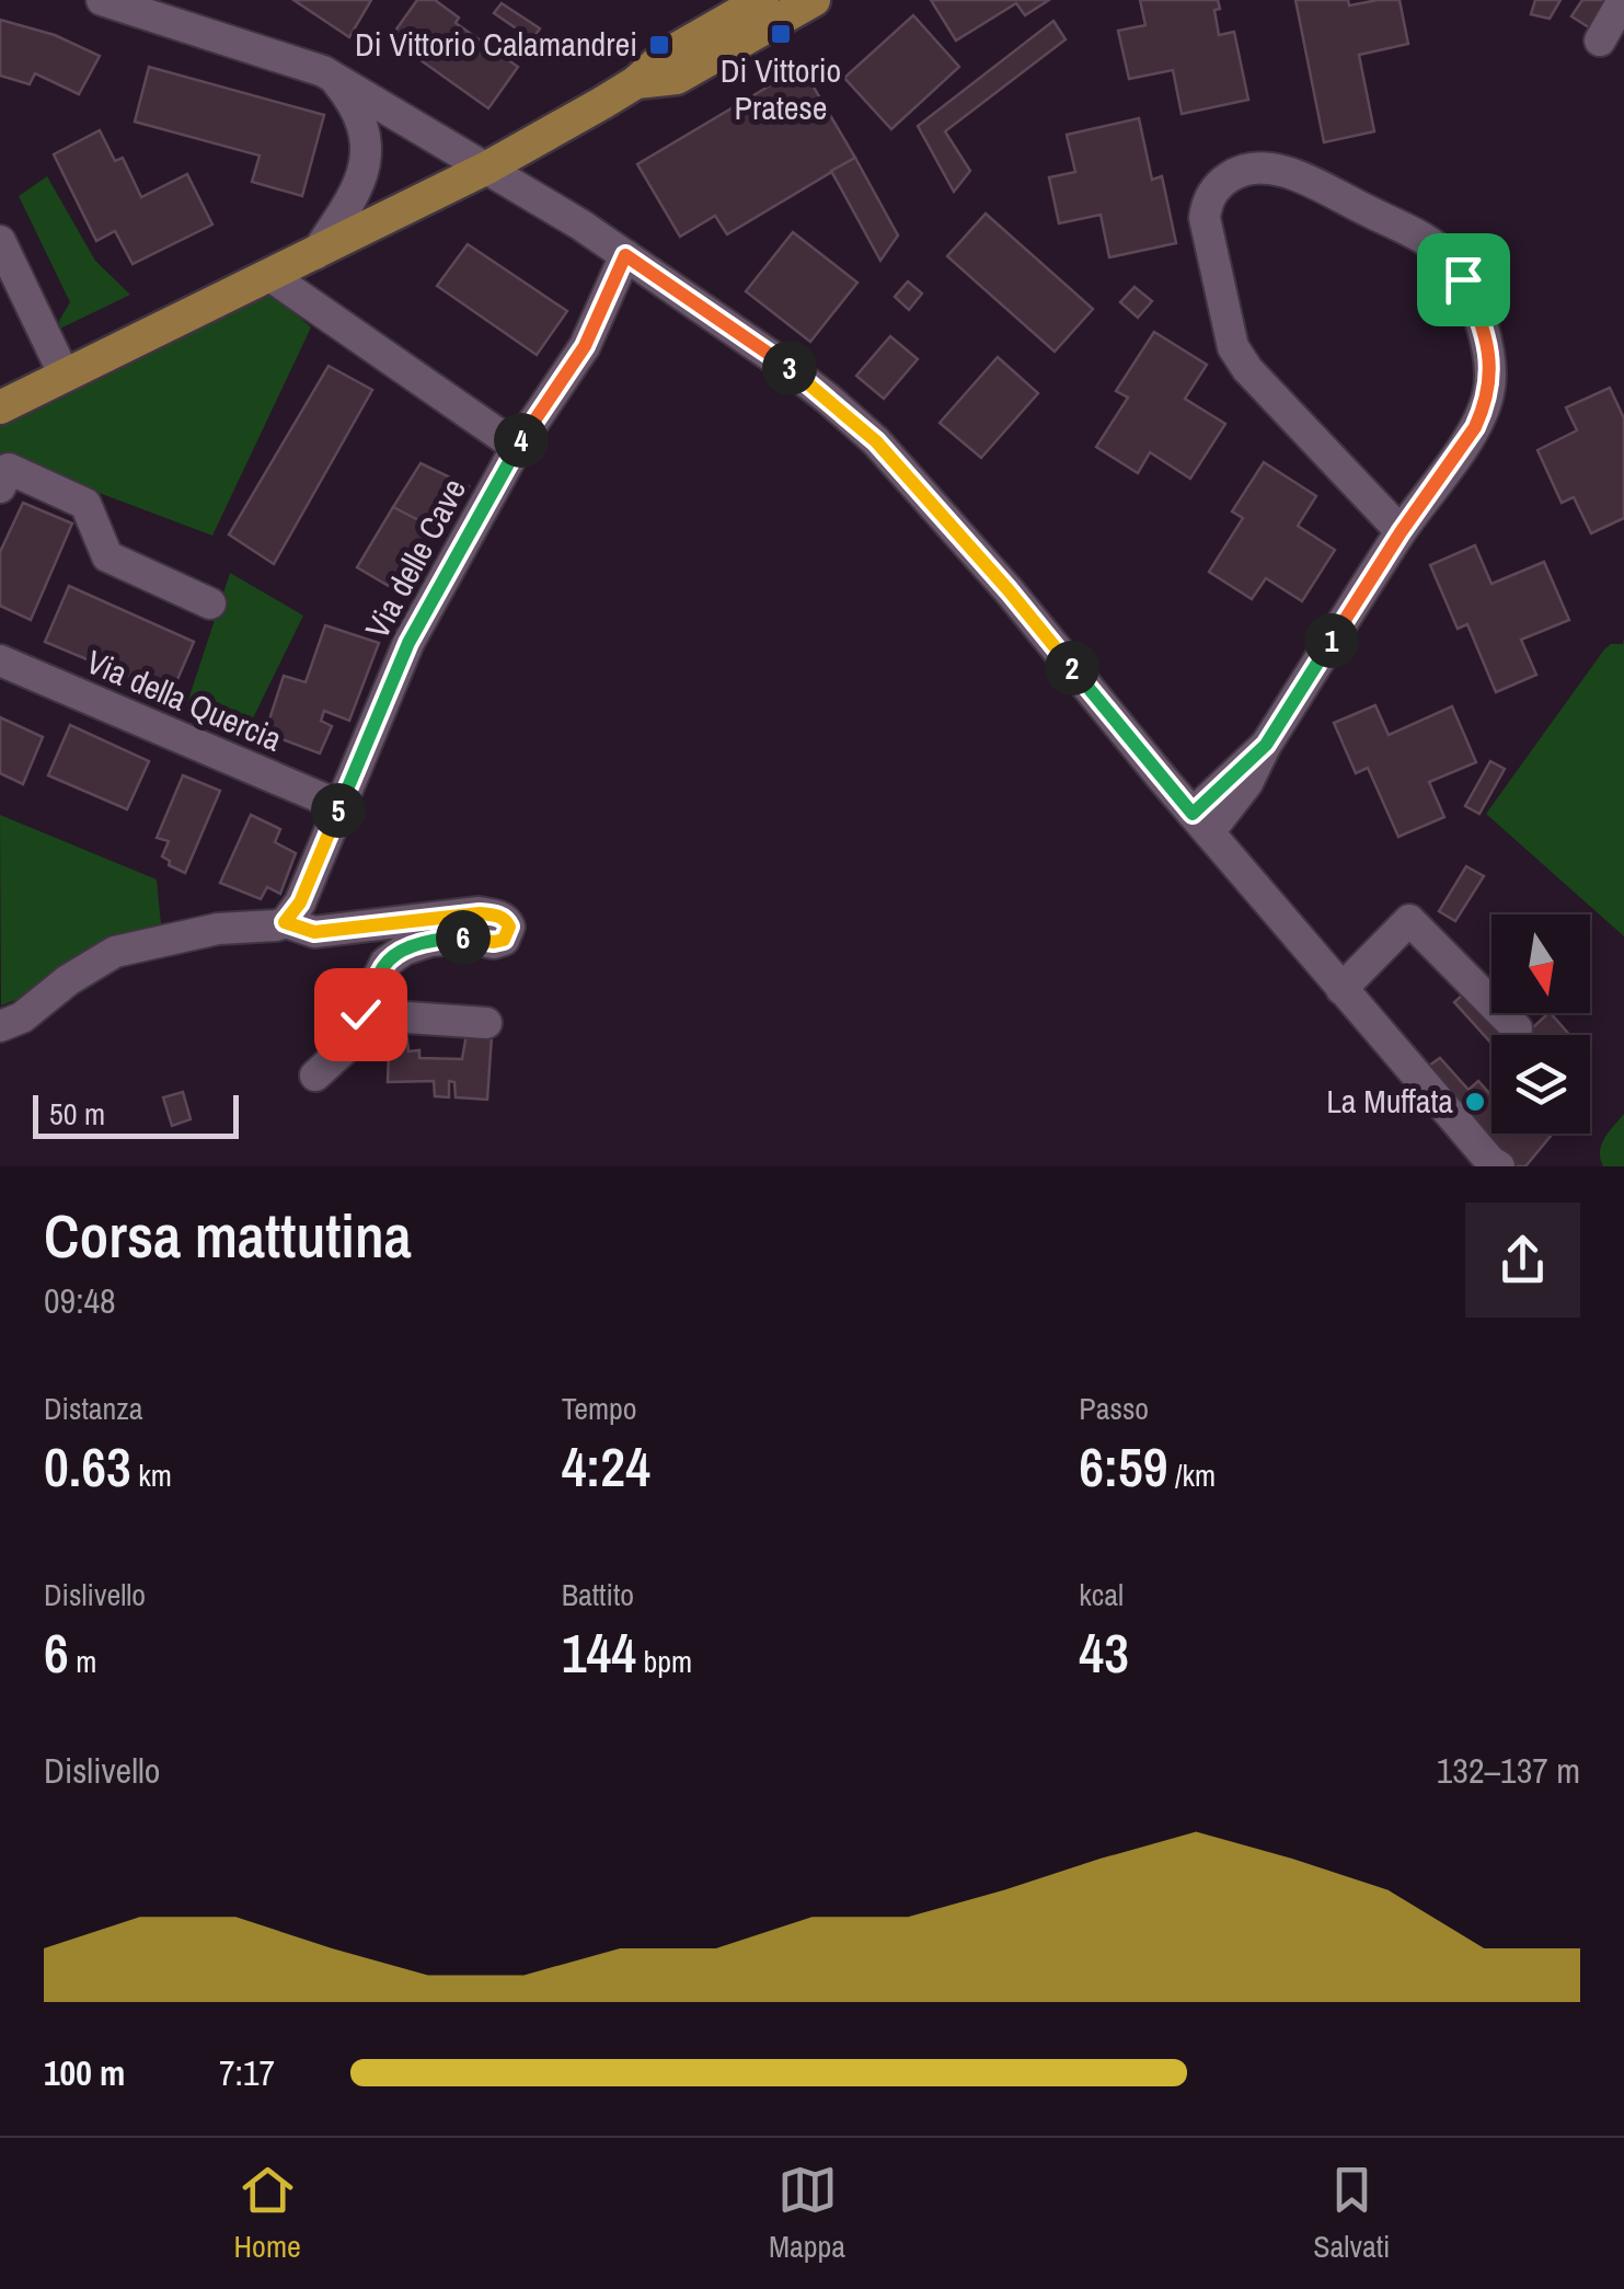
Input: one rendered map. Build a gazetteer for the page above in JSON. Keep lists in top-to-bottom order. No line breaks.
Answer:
{"streets":{"street":["Via delle Cave","Via della Quercia"]},"crossings":[["Via delle Cave","Via della Quercia"]],"places":{"transit":["Di Vittorio Pratese","Di Vittorio Calamandrei"],"other":["La Muffata"]},"scale_bar":"50 m","north":"bottom","page":{"pins":["3","4","1","2","5","6"],"scale":"50 m","heading":["Corsa mattutina","09:48"],"stats":[["Distanza","0.63 km"],["Tempo","4:24"],["Passo","6:59 /km"],["Dislivello","6 m"],["Battito","144 bpm"],["kcal","43"]],"chart":["Dislivello","132–137 m"],"list":[{"name":"100 m","note":"7:17"}],"tabs":["Home","Mappa","Salvati"]}}
